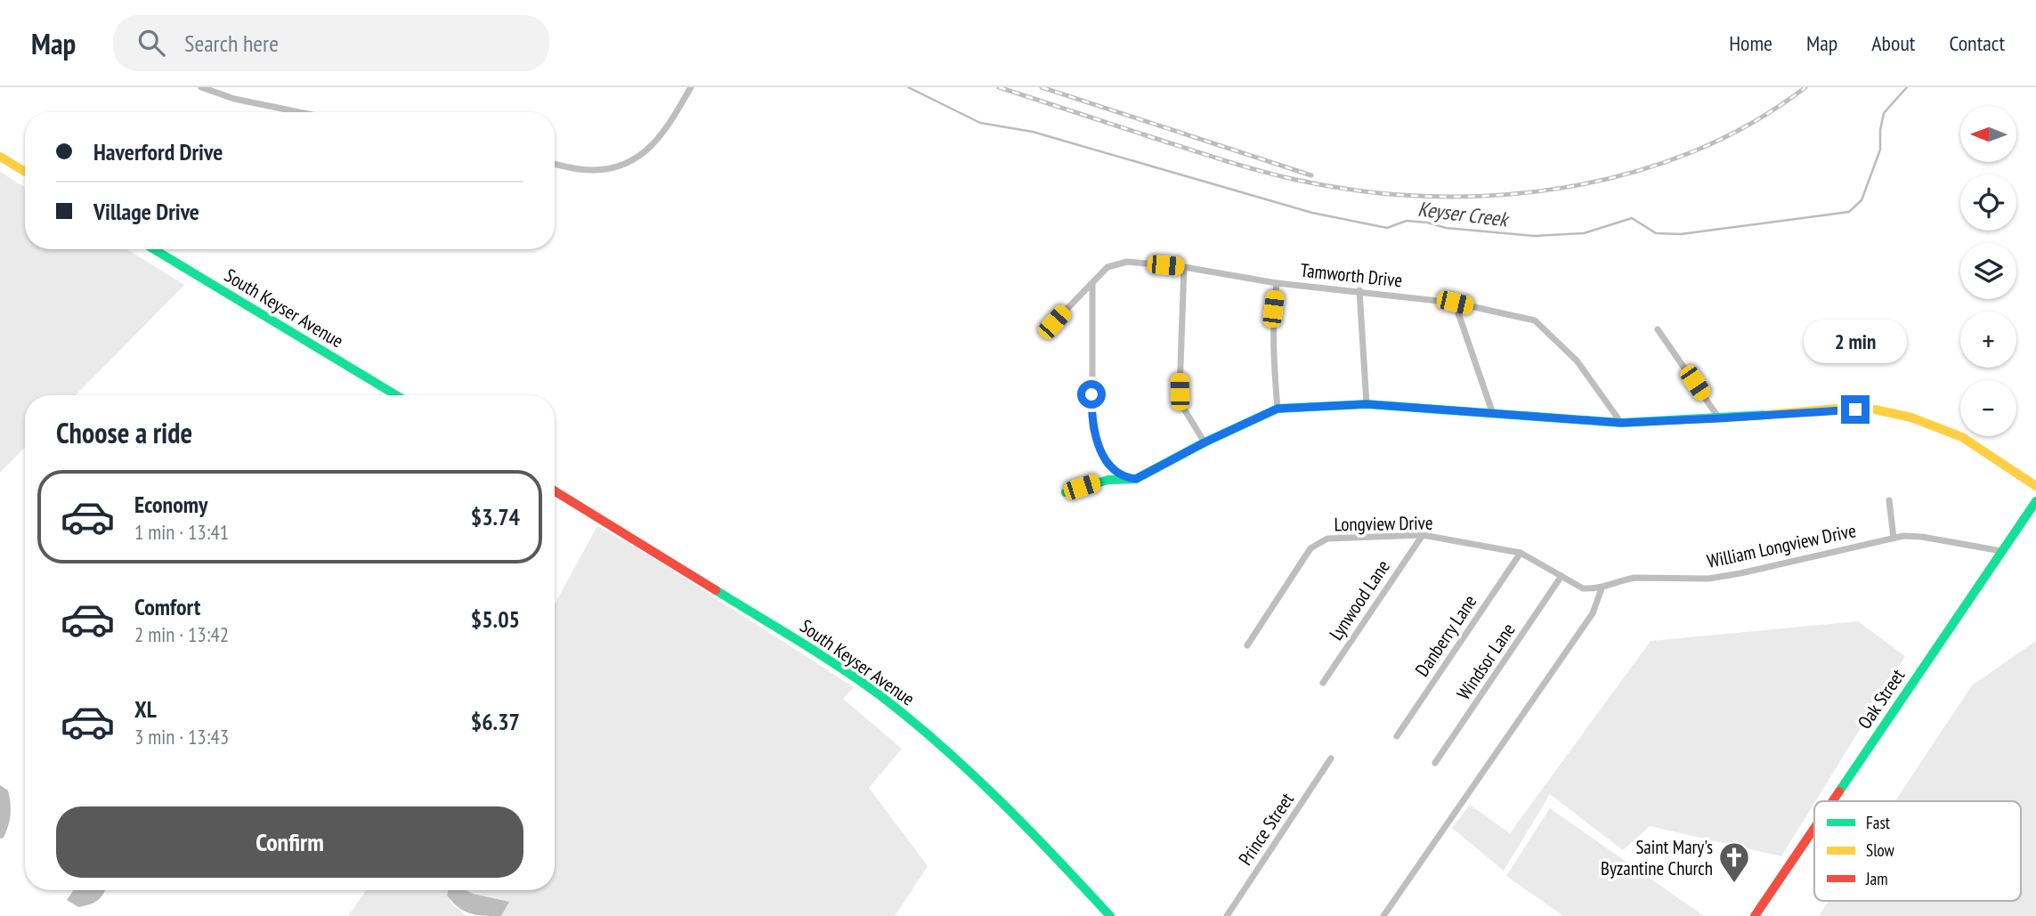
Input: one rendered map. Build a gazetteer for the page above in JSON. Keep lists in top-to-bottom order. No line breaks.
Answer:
{"streets":{"street":["Tamworth Drive","South Keyser Avenue","Longview Drive","William Longview Drive","Lynwood Lane","Danberry Lane","Windsor Lane","Oak Street","Prince Street"]},"crossings":[["Longview Drive","William Longview Drive"],["Longview Drive","Lynwood Lane"],["Longview Drive","Danberry Lane"],["Longview Drive","Windsor Lane"],["William Longview Drive","Oak Street"]],"water":["Keyser Creek"],"places":{"church":["Saint Mary's Byzantine Church"]},"legend":["Fast","Slow","Jam"],"north":"left","page":{"header":"Map","search":"Search here","nav":["Home","Map","About","Contact"],"map_buttons":["+","−"],"banner":["Haverford Drive","Village Drive"],"bubble":"2 min","heading":"Choose a ride","list":[{"name":"Economy","note":"1 min · 13:41","value":"$3.74"},{"name":"Comfort","note":"2 min · 13:42","value":"$5.05"},{"name":"XL","note":"3 min · 13:43","value":"$6.37"}],"buttons":"Confirm"}}
